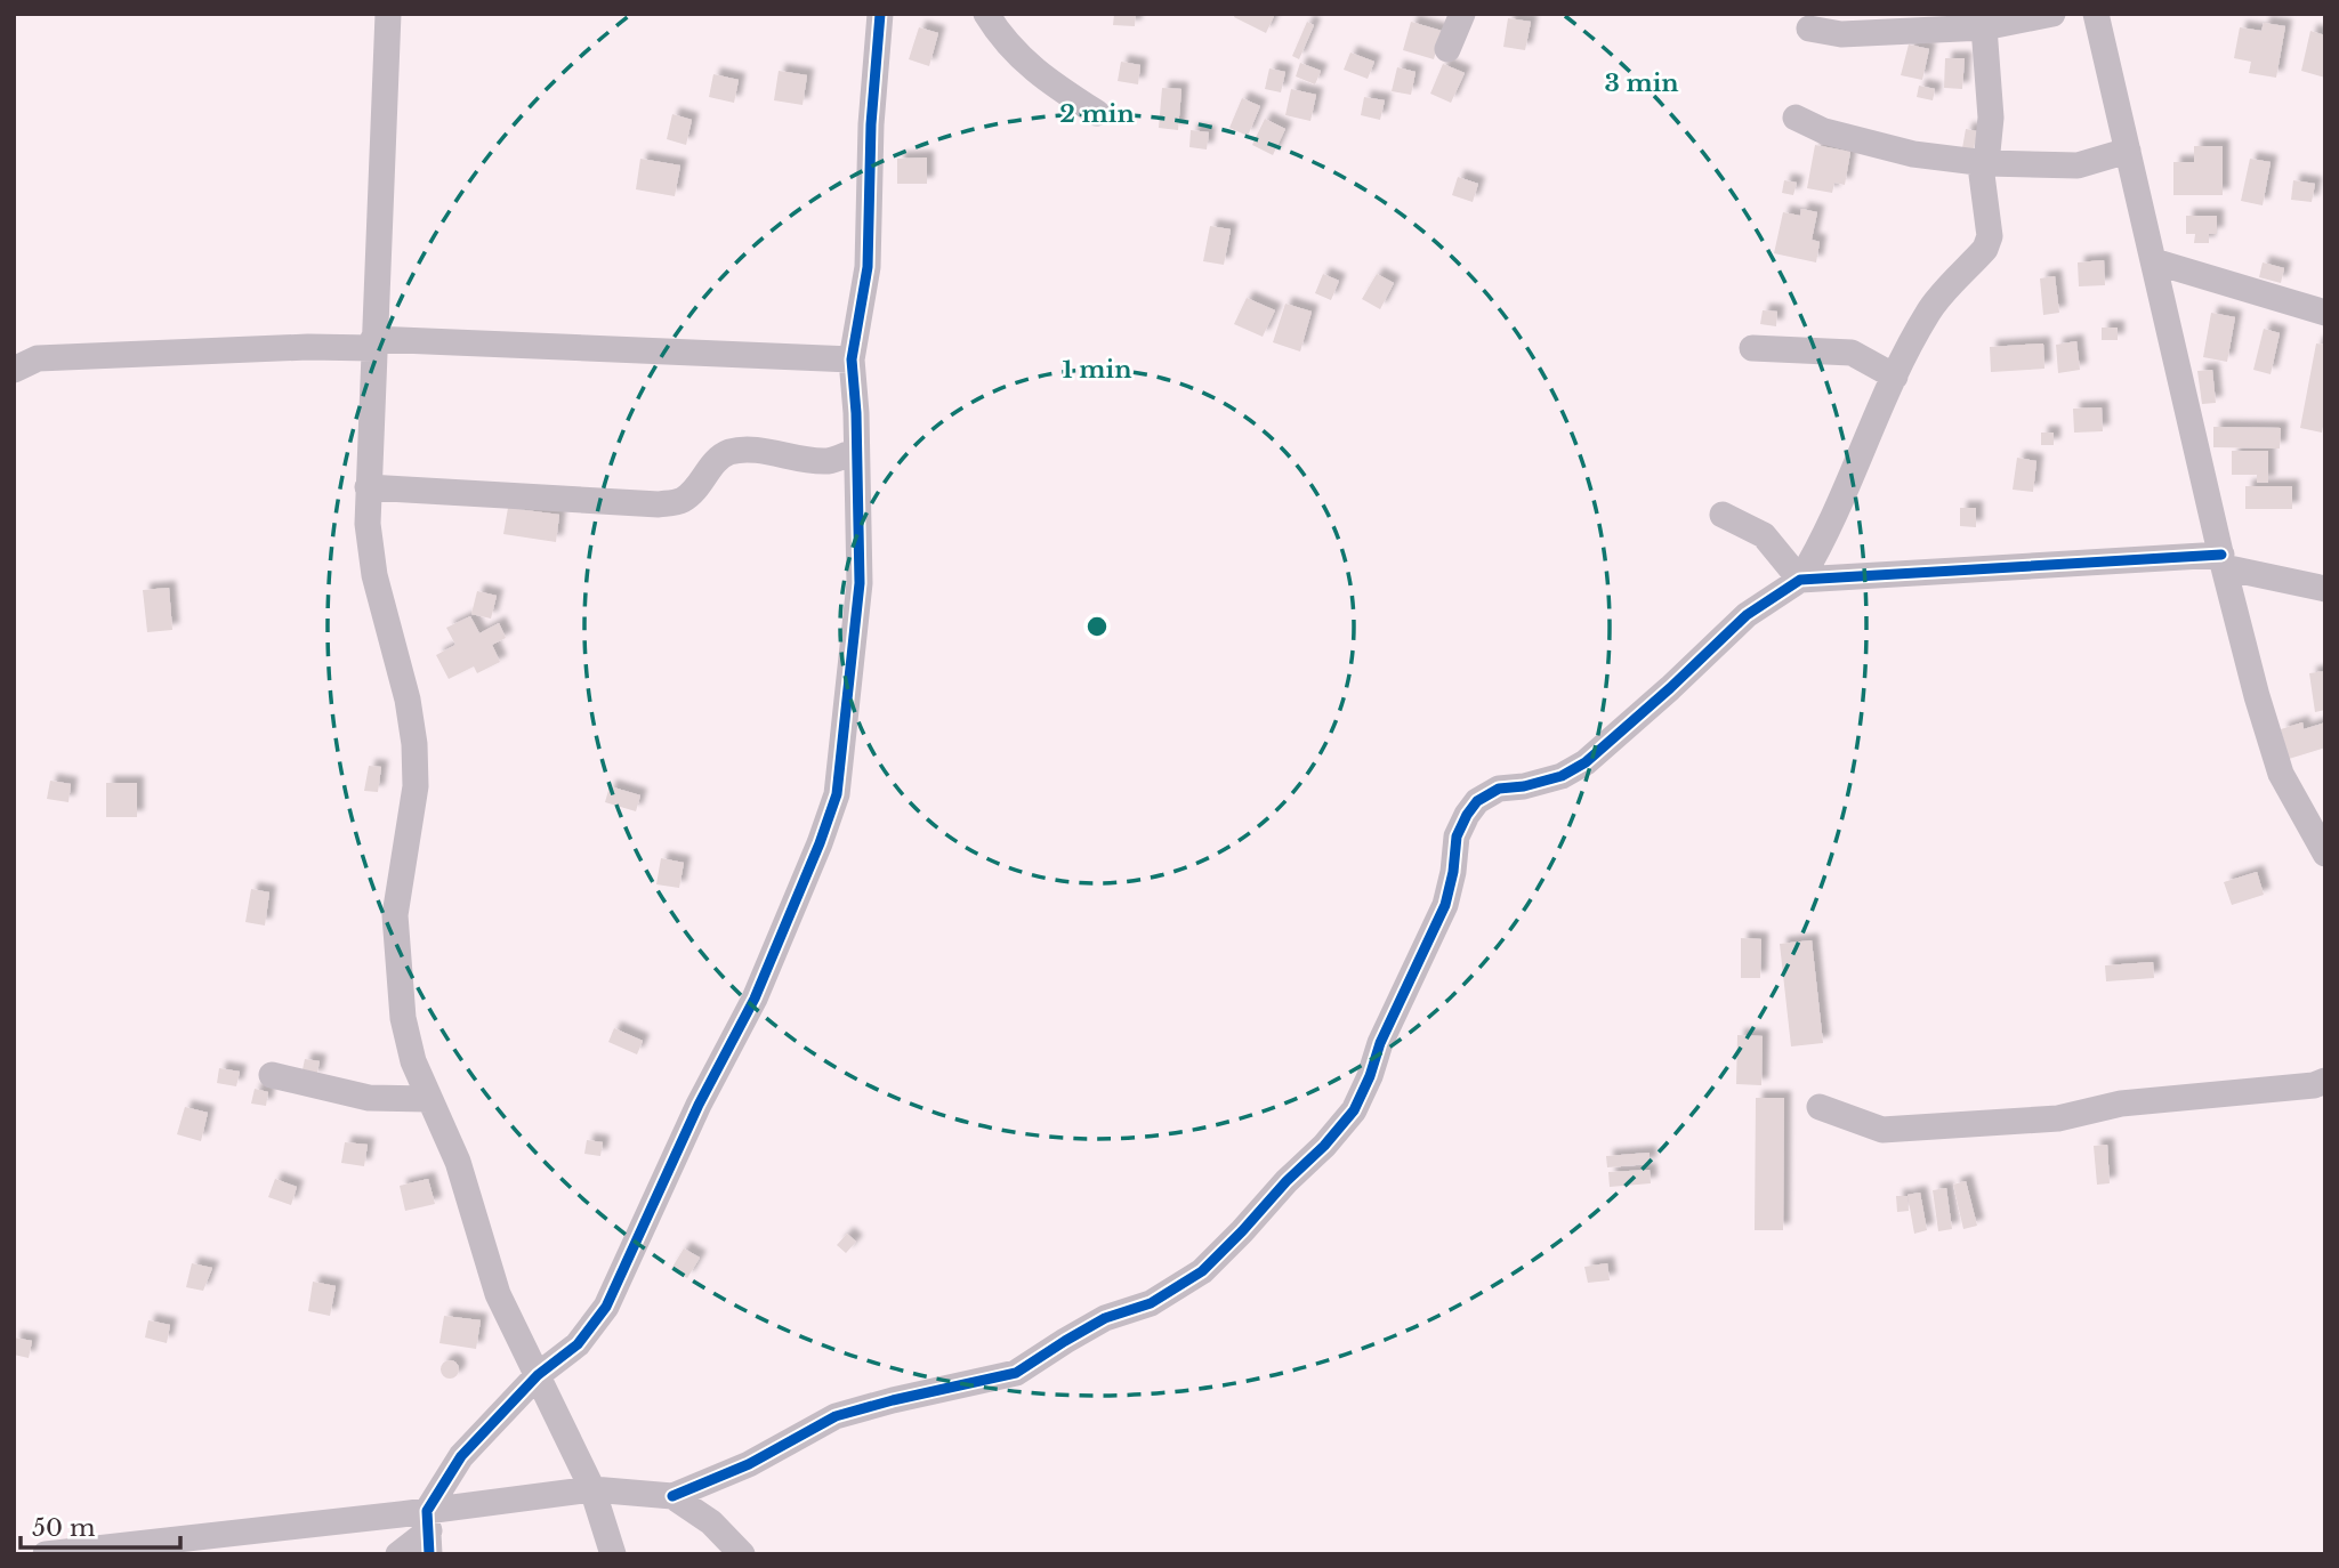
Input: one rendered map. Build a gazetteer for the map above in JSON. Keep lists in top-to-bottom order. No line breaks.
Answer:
{"scale_bar":"50 m","rings":["3 min","2 min","1 min"]}
